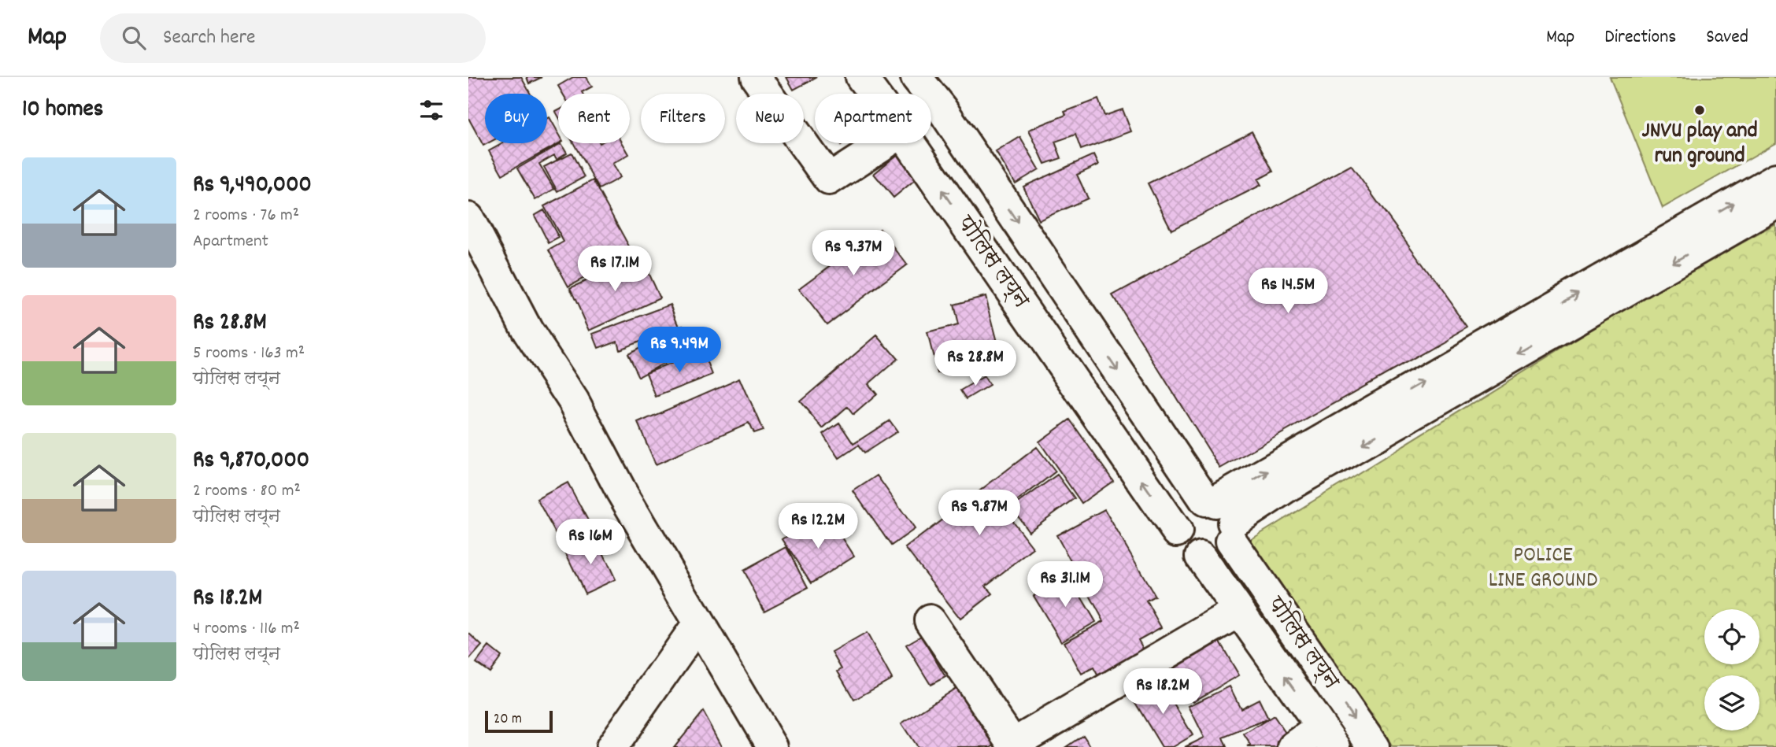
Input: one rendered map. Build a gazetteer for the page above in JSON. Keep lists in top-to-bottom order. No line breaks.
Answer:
{"streets":{"street":["पोलिस लय्न"]},"parks":["POLICE LINE GROUND"],"places":["JNVU play and run ground"],"scale_bar":"20 m","page":{"header":"Map","search":"Search here","nav":["Map","Directions","Saved"],"heading":"10 homes","chip":["Buy","Rent","Filters","New","Apartment"],"list":[{"name":"Rs 9,490,000","note":"2 rooms · 76 m² · Apartment"},{"name":"Rs 28.8M","note":"5 rooms · 163 m² · पोलिस लय्न"},{"name":"Rs 9,870,000","note":"2 rooms · 80 m² · पोलिस लय्न"},{"name":"Rs 18.2M","note":"4 rooms · 116 m² · पोलिस लय्न"}],"price":["Rs 9.37M","Rs 17.1M","Rs 14.5M","Rs 9.49M","Rs 28.8M","Rs 9.87M","Rs 12.2M","Rs 16M","Rs 31.1M","Rs 18.2M"],"scale":"20 m"}}
